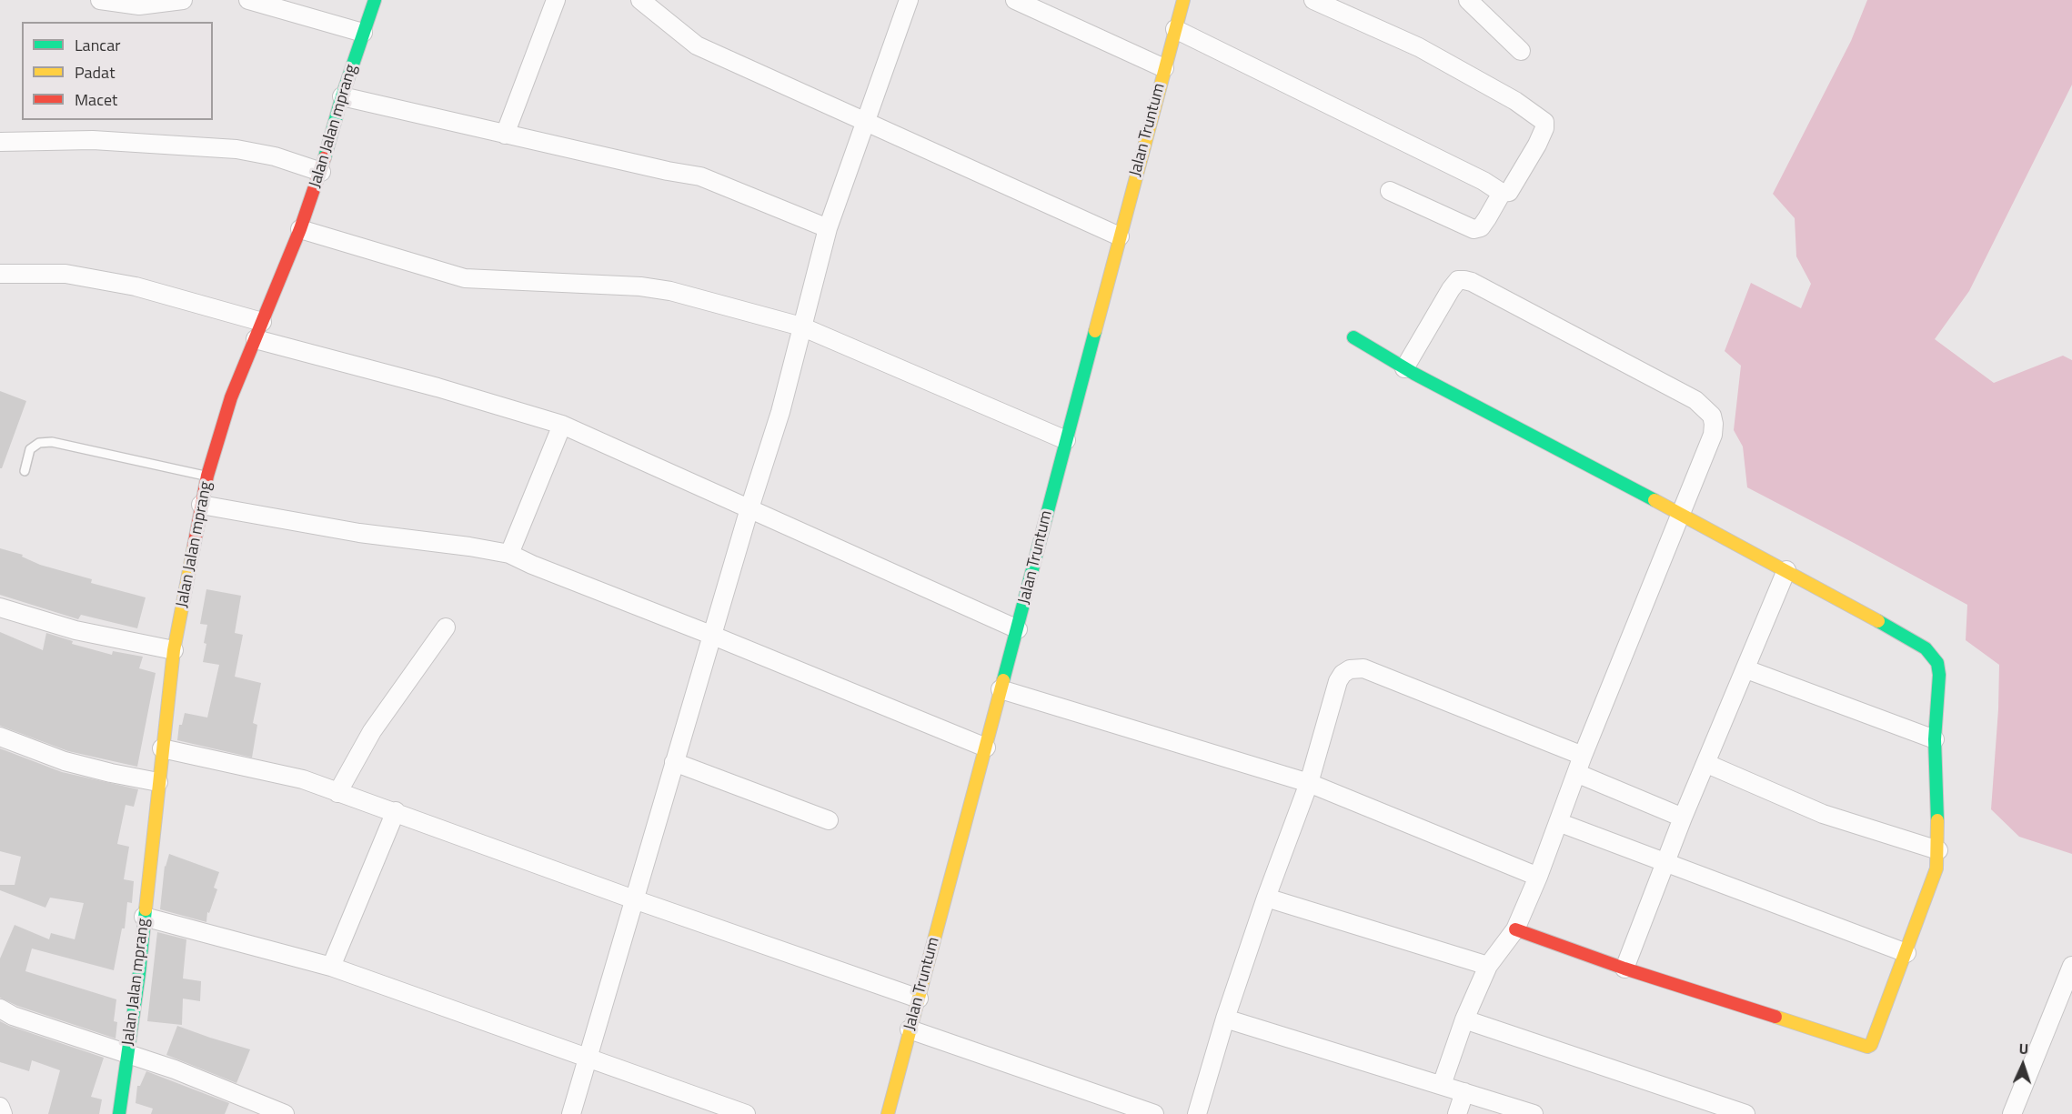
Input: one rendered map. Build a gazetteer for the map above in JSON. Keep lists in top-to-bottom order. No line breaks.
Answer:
{"streets":{"street":["Jalan Jalan mprang","Jalan Truntum"]},"legend":["Lancar","Padat","Macet"],"north":"top"}
